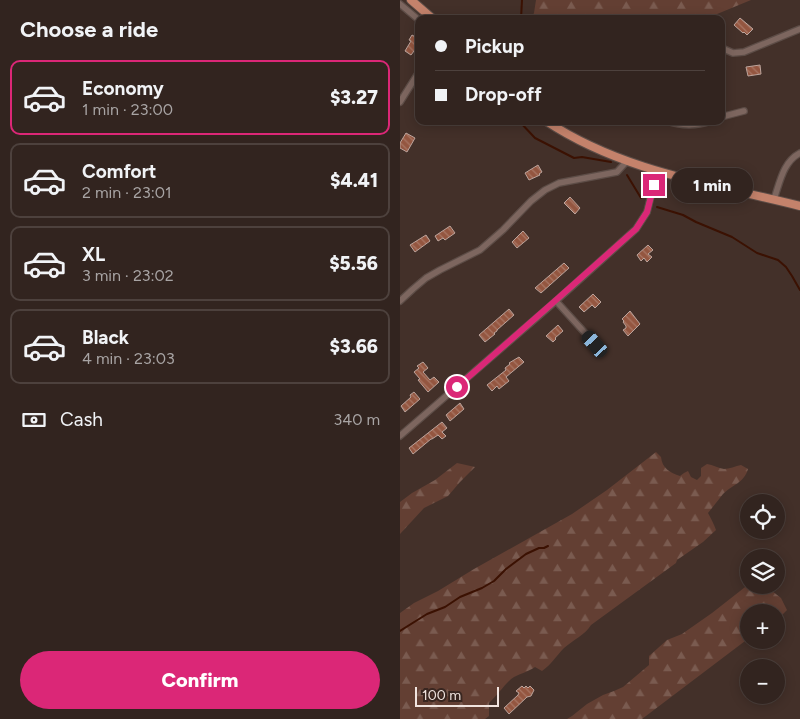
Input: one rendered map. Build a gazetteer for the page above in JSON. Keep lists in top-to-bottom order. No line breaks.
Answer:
{"scale_bar":"100 m","page":{"heading":"Choose a ride","banner":["Pickup","Drop-off"],"list":[{"name":"Economy","note":"1 min · 23:00","value":"$3.27"},{"name":"Comfort","note":"2 min · 23:01","value":"$4.41"},{"name":"XL","note":"3 min · 23:02","value":"$5.56"},{"name":"Black","note":"4 min · 23:03","value":"$3.66"}],"bubble":"1 min","pay":["Cash","340 m"],"map_buttons":["+","−"],"buttons":"Confirm","scale":"100 m"}}
